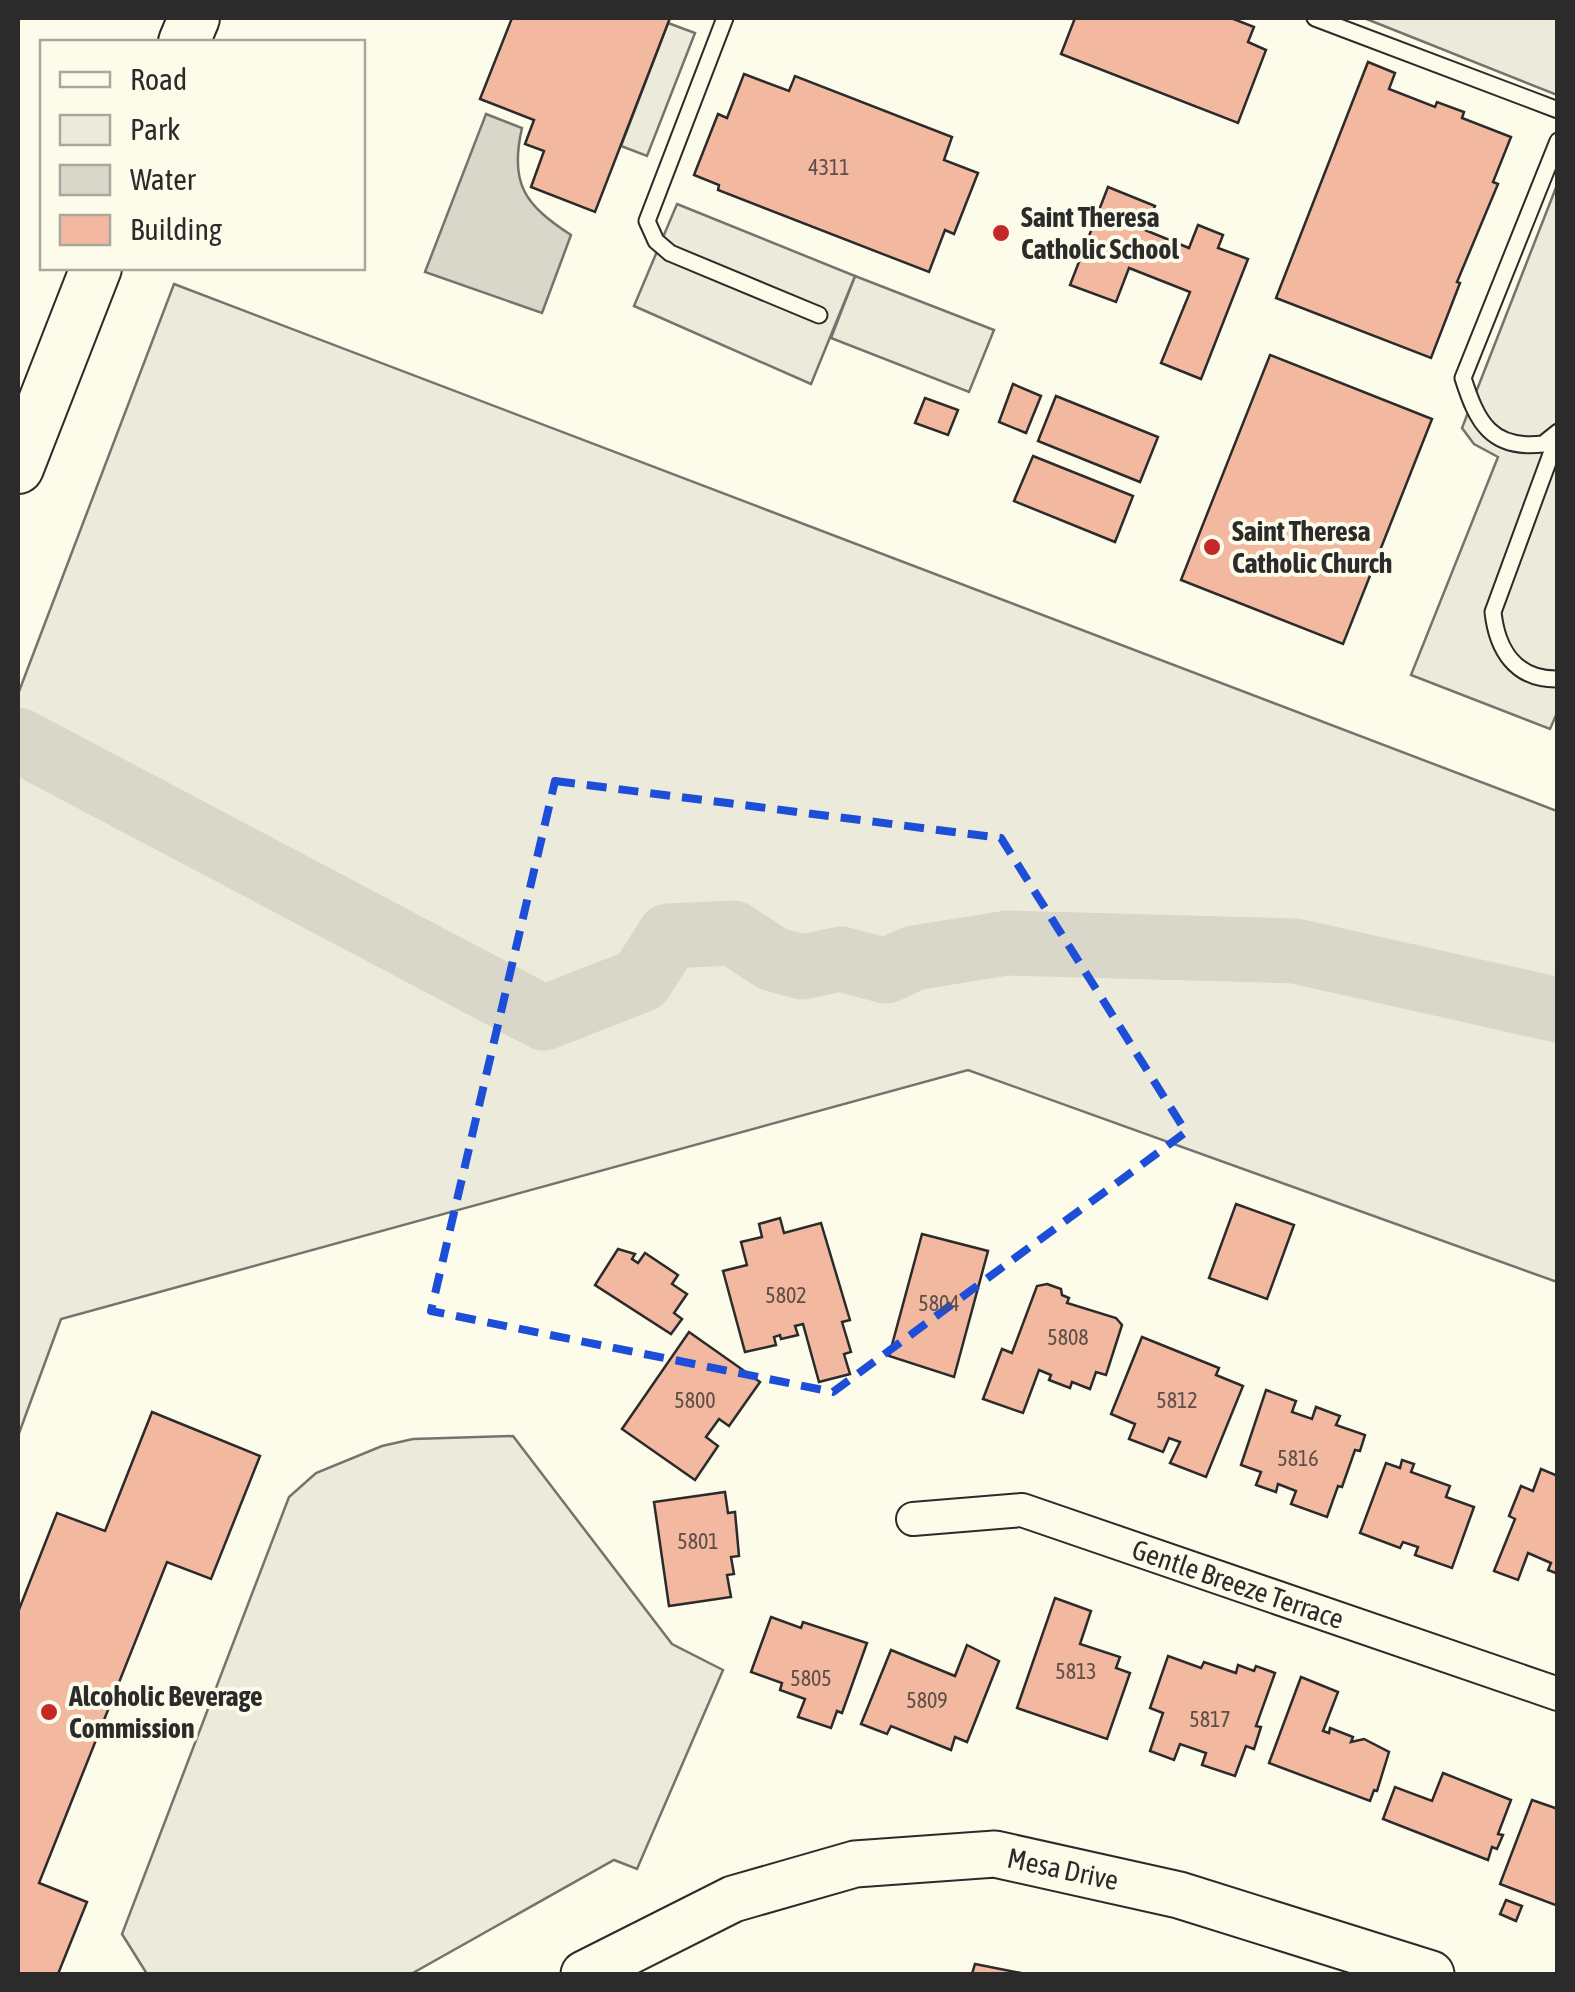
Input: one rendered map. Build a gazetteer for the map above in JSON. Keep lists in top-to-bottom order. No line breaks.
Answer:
{"streets":{"street":["Gentle Breeze Terrace","Mesa Drive"]},"places":["Saint Theresa Catholic School","Saint Theresa Catholic Church","Alcoholic Beverage Commission"],"house_numbers":["4311","5802","5804","5808","5800","5812","5816","5801","5813","5805","5809","5817"],"legend":["Road","Park","Water","Building"]}
